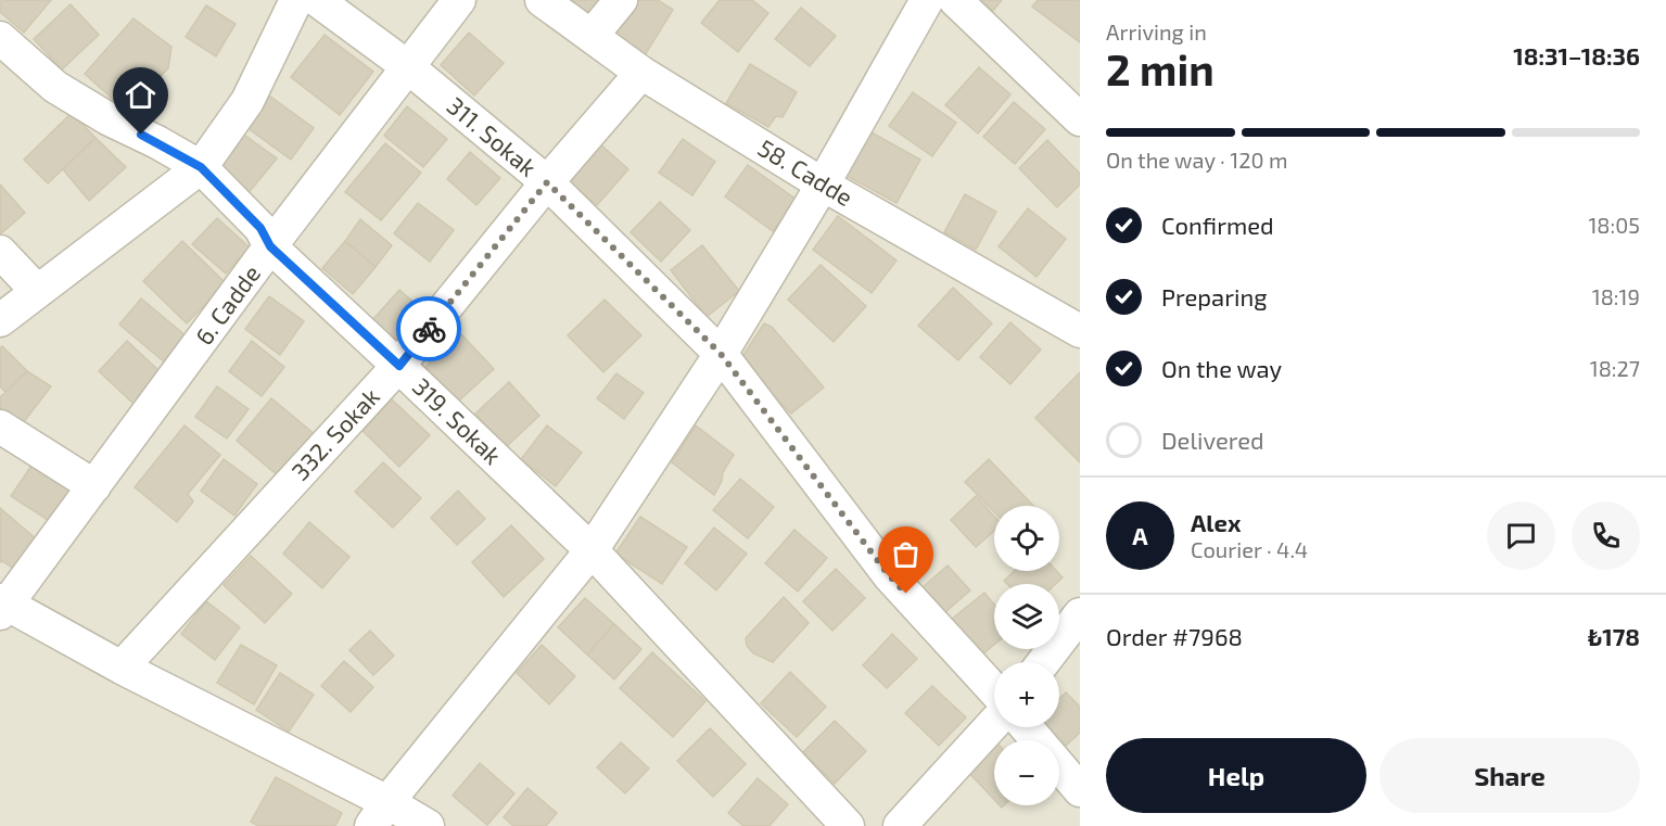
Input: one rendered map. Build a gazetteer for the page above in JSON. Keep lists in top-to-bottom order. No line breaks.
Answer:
{"streets":{"street":["311. Sokak","58. Cadde","6. Cadde","319. Sokak","332. Sokak"]},"crossings":[["311. Sokak","6. Cadde"],["311. Sokak","332. Sokak"],["58. Cadde","332. Sokak"],["6. Cadde","319. Sokak"],["319. Sokak","332. Sokak"]],"page":{"heading":["2 min","Arriving in","18:31–18:36"],"panel":["Alex","Courier · 4.4","Order #7968","₺178"],"bar":"On the way · 120 m","list":[["Confirmed","18:05"],["Preparing","18:19"],["On the way","18:27"],"Delivered"],"round":"A","map_buttons":["+","−"],"buttons":["Help","Share"]}}
